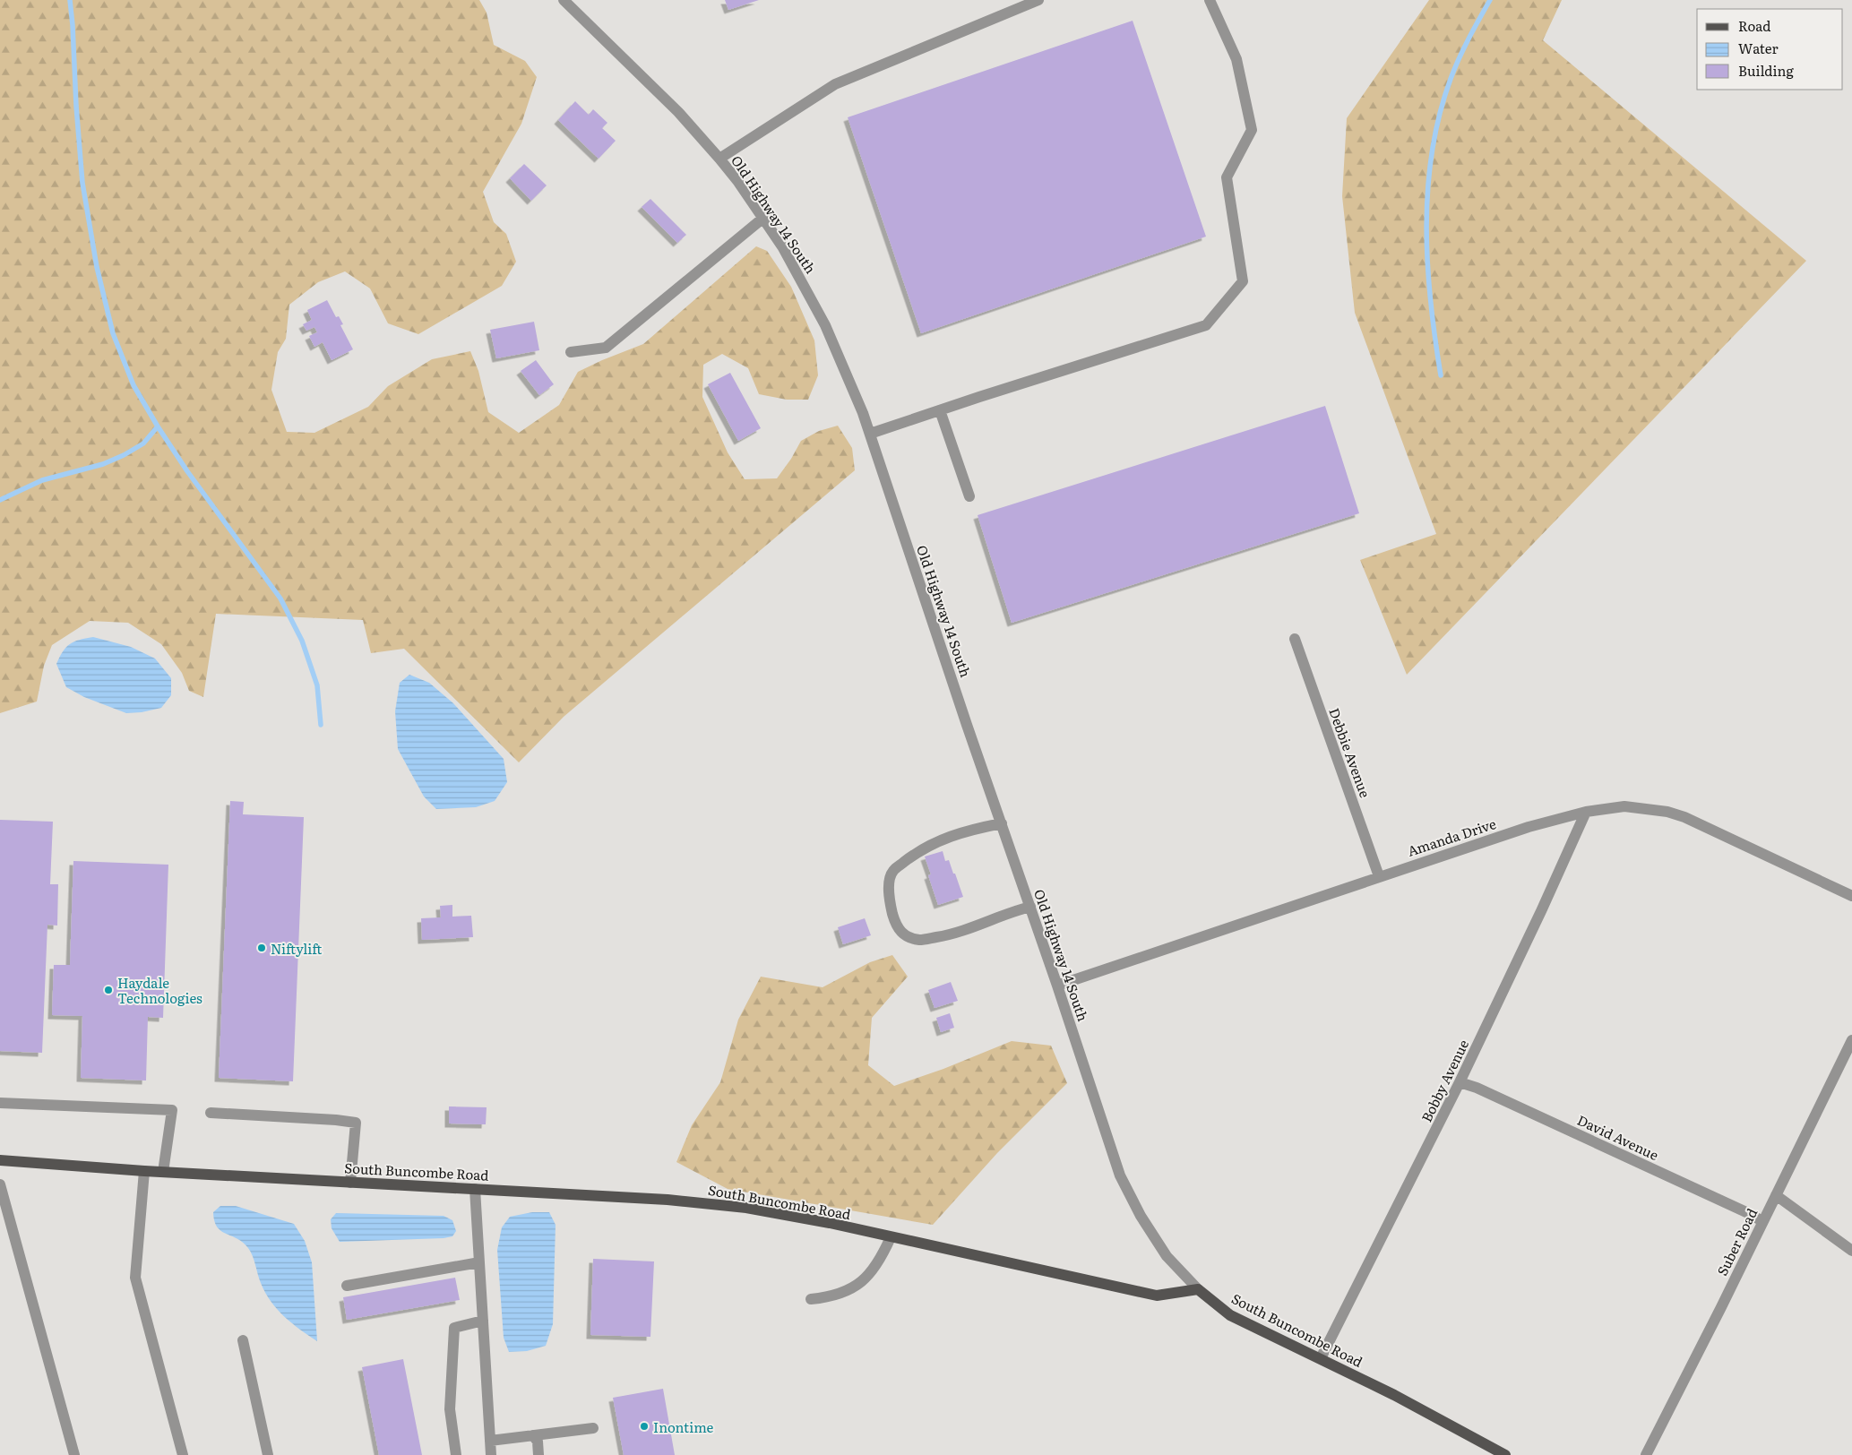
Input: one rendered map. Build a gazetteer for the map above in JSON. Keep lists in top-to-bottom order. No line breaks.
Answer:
{"streets":{"main road":["South Buncombe Road"],"street":["Old Highway 14 South","Debbie Avenue","Amanda Drive","Bobby Avenue","David Avenue","Suber Road"]},"crossings":[["Old Highway 14 South","Amanda Drive"],["Old Highway 14 South","South Buncombe Road"],["Debbie Avenue","Amanda Drive"],["Amanda Drive","Bobby Avenue"],["Bobby Avenue","David Avenue"],["Bobby Avenue","South Buncombe Road"],["David Avenue","Suber Road"]],"places":["Niftylift","Haydale Technologies","Inontime"],"legend":["Road","Water","Building"]}
